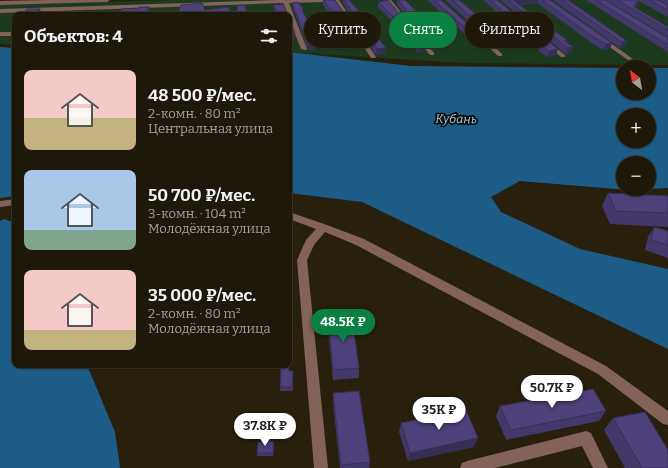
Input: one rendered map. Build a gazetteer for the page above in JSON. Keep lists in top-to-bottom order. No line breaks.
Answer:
{"water":["Кубань"],"north":"top left","page":{"chip":["Купить","Снять","Фильтры"],"heading":"Объектов: 4","map_buttons":["+","−"],"list":[{"name":"48 500 ₽/мес.","note":"2-комн. · 80 m² · Центральная улица"},{"name":"50 700 ₽/мес.","note":"3-комн. · 104 m² · Молодёжная улица"},{"name":"35 000 ₽/мес.","note":"2-комн. · 80 m² · Молодёжная улица"}],"price":["48.5K ₽","50.7K ₽","35K ₽","37.8K ₽"]}}
